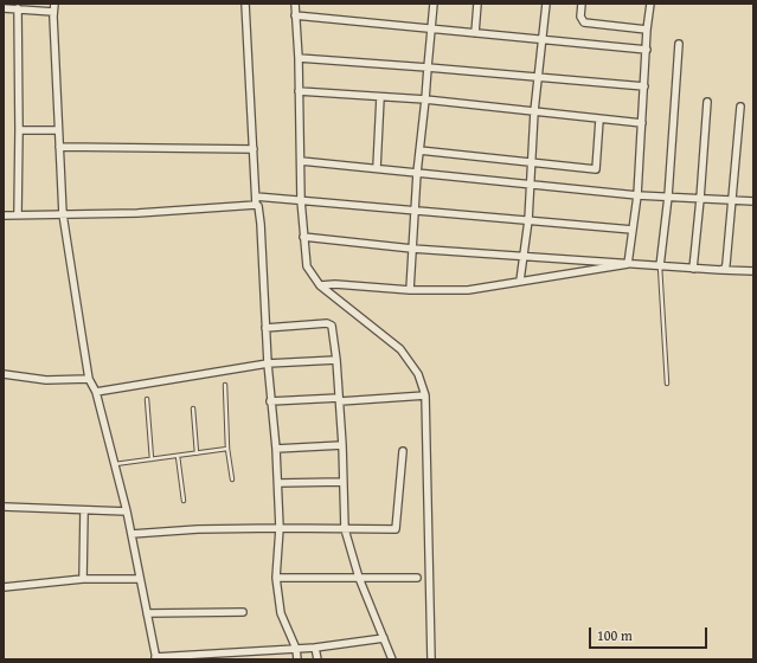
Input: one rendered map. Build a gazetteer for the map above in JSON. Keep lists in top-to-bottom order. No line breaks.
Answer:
{"scale_bar":"100 m"}
